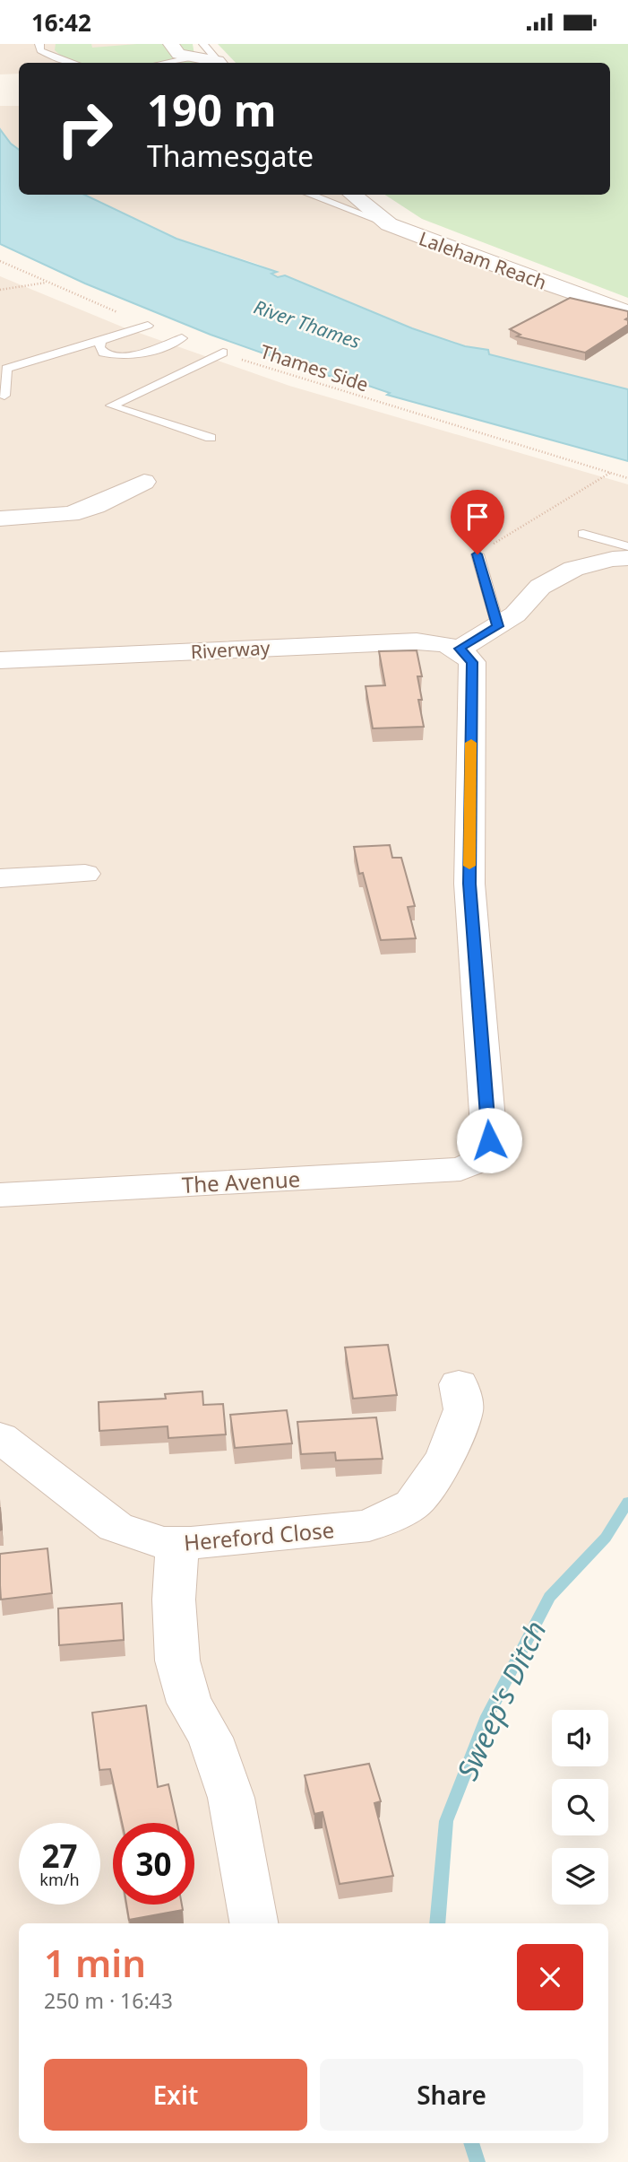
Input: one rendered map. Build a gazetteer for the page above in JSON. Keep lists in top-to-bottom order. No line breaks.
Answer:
{"streets":{"street":["Laleham Reach","Riverway","The Avenue","Hereford Close"],"path":["Thames Side"]},"crossings":[["Riverway","The Avenue"]],"water":["River Thames","Sweep's Ditch"],"page":{"status":"16:42","turn":["190 m","Thamesgate"],"speed":"27 km/h","limit":"30","heading":["1 min","250 m · 16:43"],"buttons":["Exit","Share"]}}
